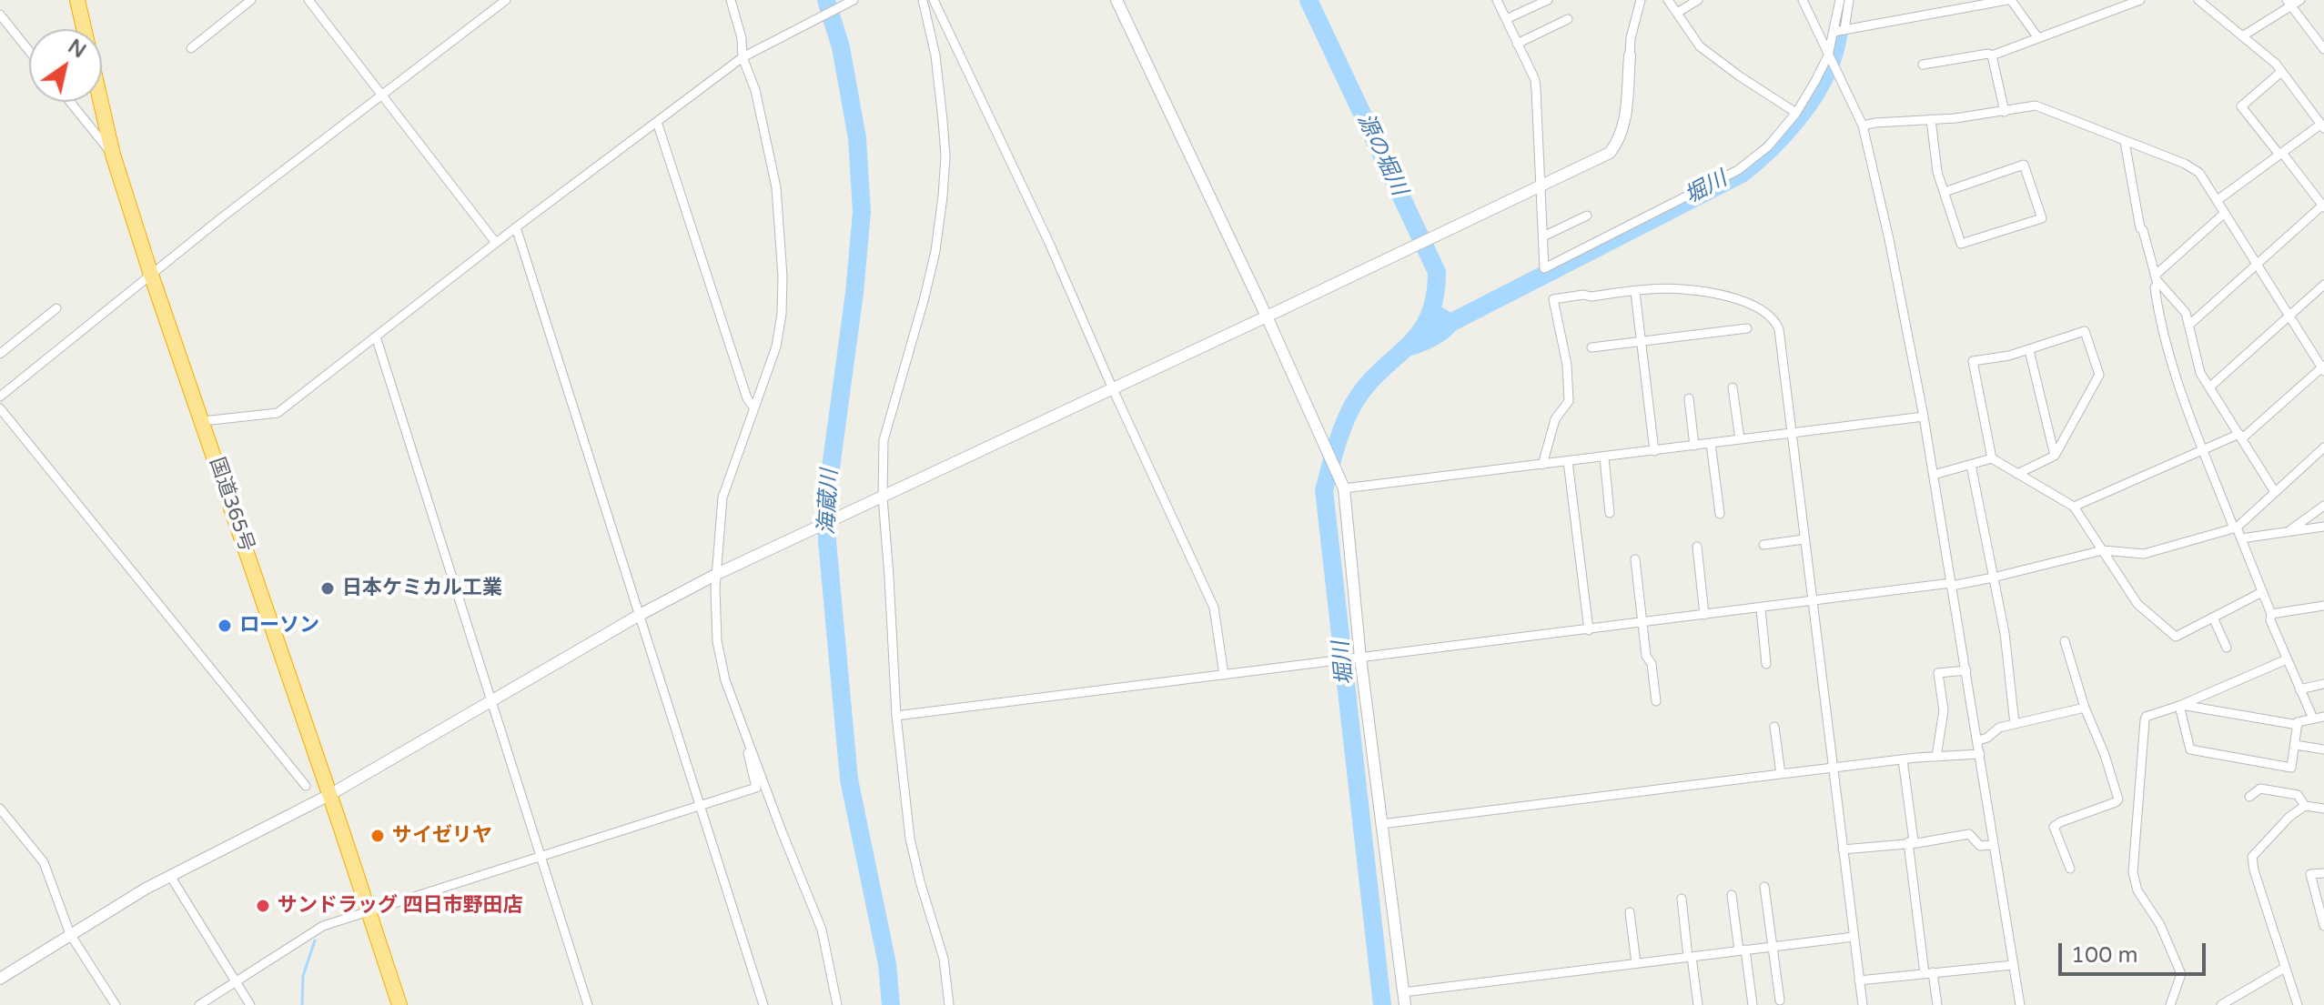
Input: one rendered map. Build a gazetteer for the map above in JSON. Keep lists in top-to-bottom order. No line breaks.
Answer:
{"streets":{"highway":["国道365号"]},"water":["源の堀川","堀川","海蔵川"],"places":["日本ケミカル工業","ローソン","サイゼリヤ","サンドラッグ 四日市野田店"],"scale_bar":"100 m","north":"top right"}
